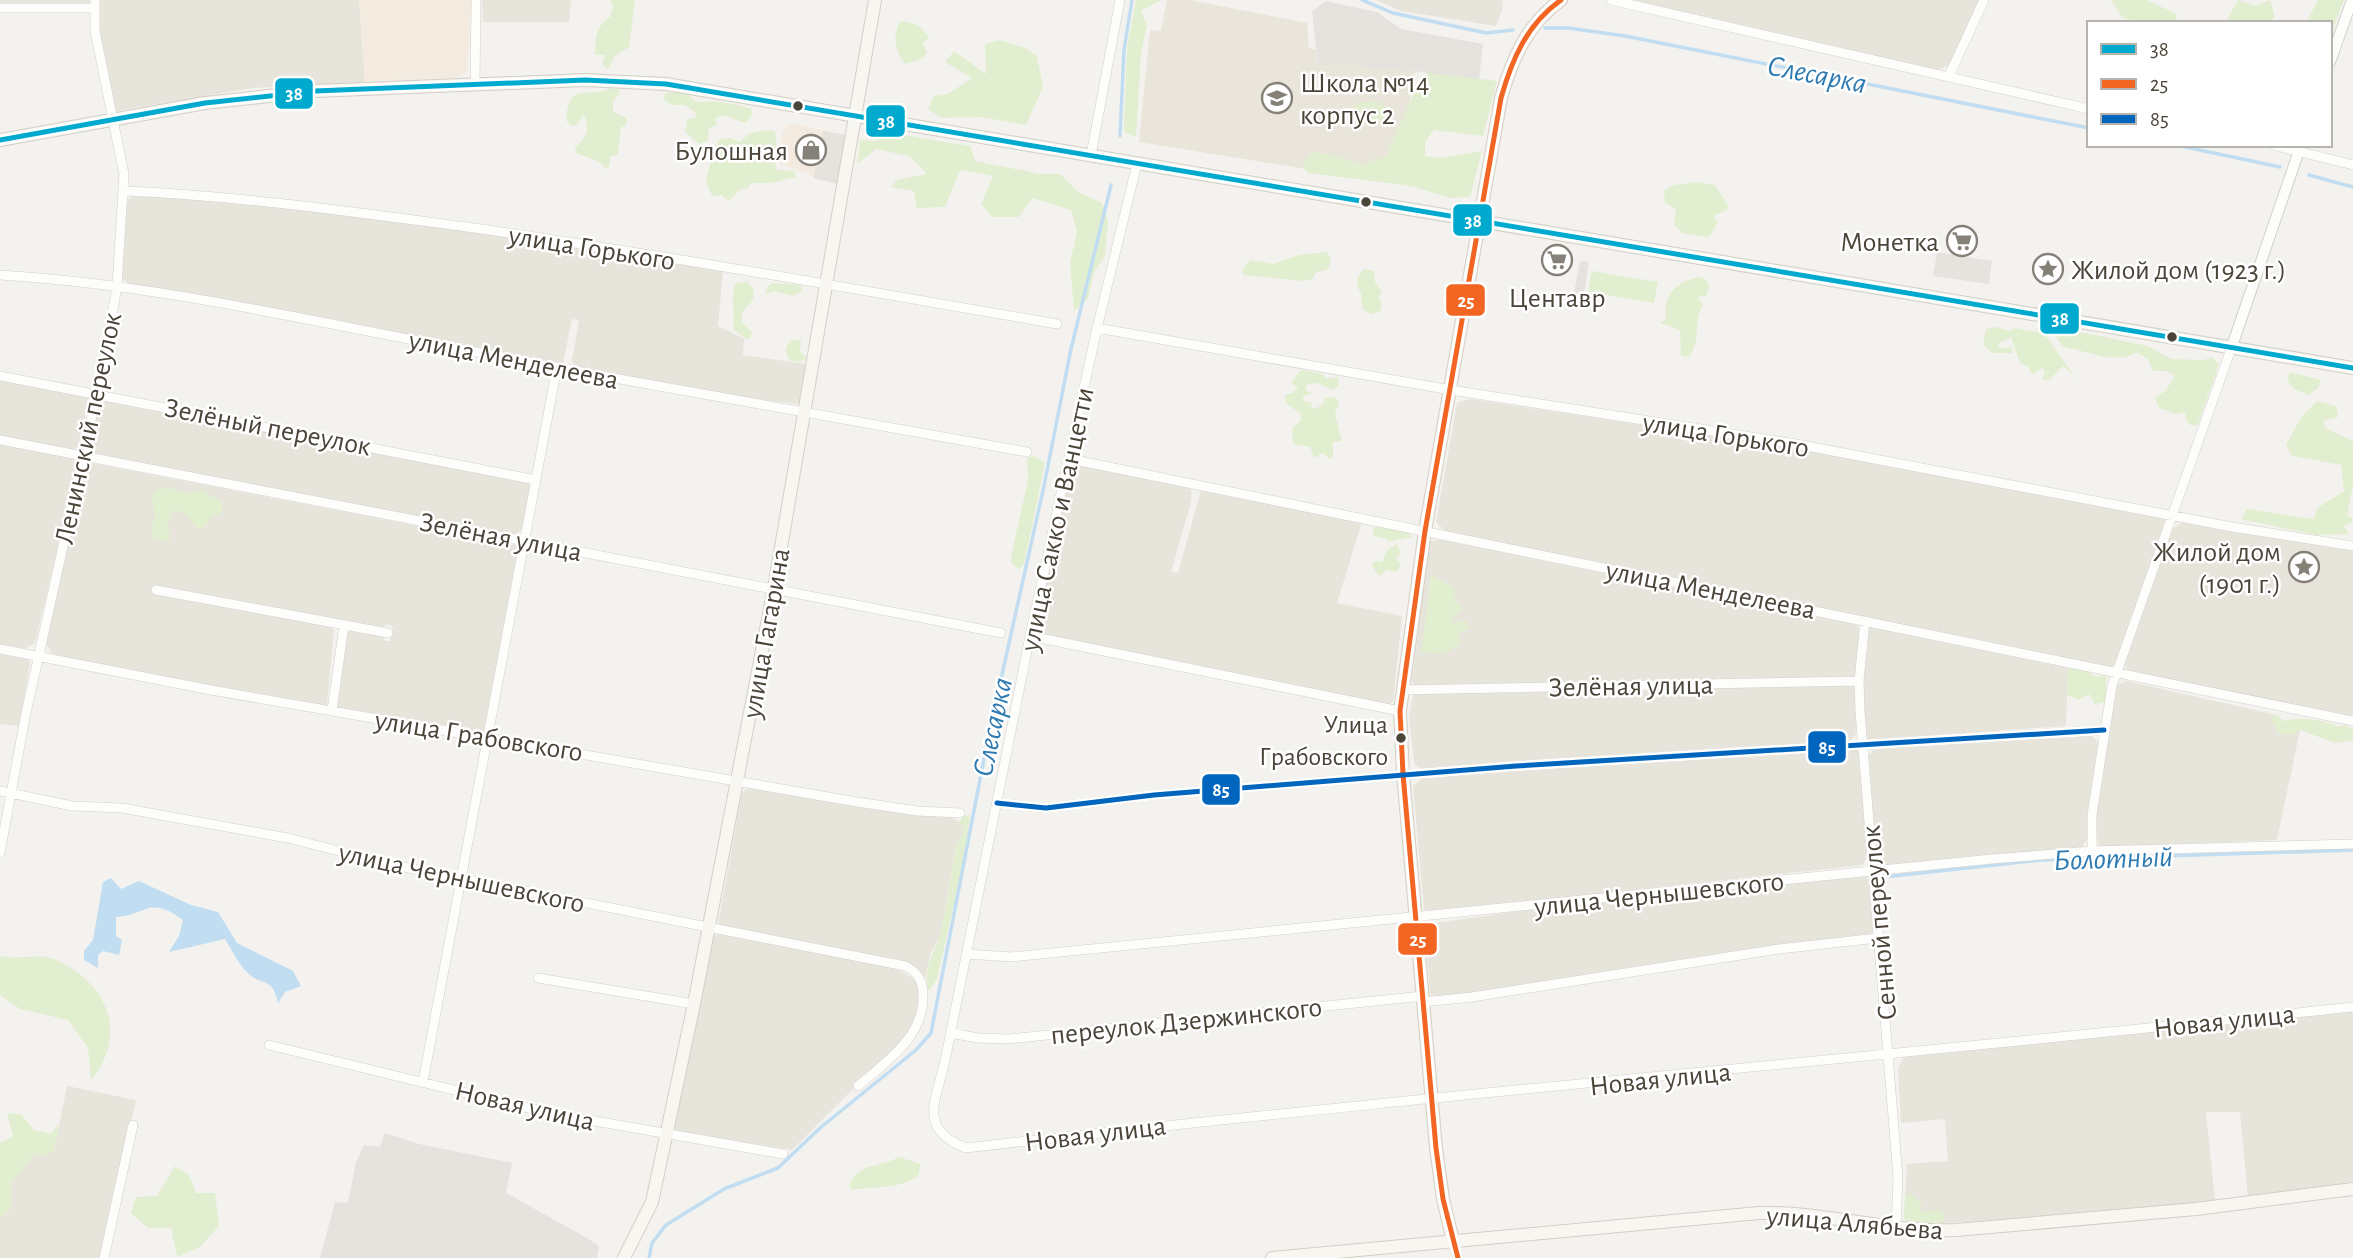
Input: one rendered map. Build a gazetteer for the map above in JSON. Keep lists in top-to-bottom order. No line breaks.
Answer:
{"streets":{"main road":["улица Гагарина","улица Алябьева"],"street":["улица Горького","улица Менделеева","Зелёный переулок","Ленинский переулок","улица Сакко и Ванцетти","Зелёная улица","улица Грабовского","улица Чернышевского","Сенной переулок","переулок Дзержинского","Новая улица"]},"crossings":[["улица Горького","Ленинский переулок"],["улица Горького","улица Сакко и Ванцетти"],["улица Горького","улица Гагарина"],["улица Менделеева","Ленинский переулок"],["улица Менделеева","улица Сакко и Ванцетти"],["улица Менделеева","улица Гагарина"],["улица Менделеева","Сенной переулок"],["Зелёный переулок","Ленинский переулок"],["Ленинский переулок","Зелёная улица"],["Ленинский переулок","улица Грабовского"],["Ленинский переулок","улица Чернышевского"],["улица Сакко и Ванцетти","улица Чернышевского"],["улица Сакко и Ванцетти","переулок Дзержинского"],["улица Сакко и Ванцетти","Новая улица"],["Зелёная улица","улица Гагарина"],["Зелёная улица","Сенной переулок"],["улица Гагарина","улица Грабовского"],["улица Гагарина","улица Чернышевского"],["улица Гагарина","Новая улица"],["улица Чернышевского","Сенной переулок"],["Сенной переулок","переулок Дзержинского"],["Сенной переулок","Новая улица"],["Сенной переулок","улица Алябьева"]],"water":["Слесарка","Болотный"],"places":{"school or university":["Школа №14 корпус 2"],"shop":["Булошная"],"supermarket":["Монетка","Центавр"],"place":["Жилой дом (1923 г.)","Жилой дом (1901 г.)"],"other":["Улица Грабовского"]},"lines":["transit line 25","transit line 38","transit line 85"],"legend":["38","25","85"]}
